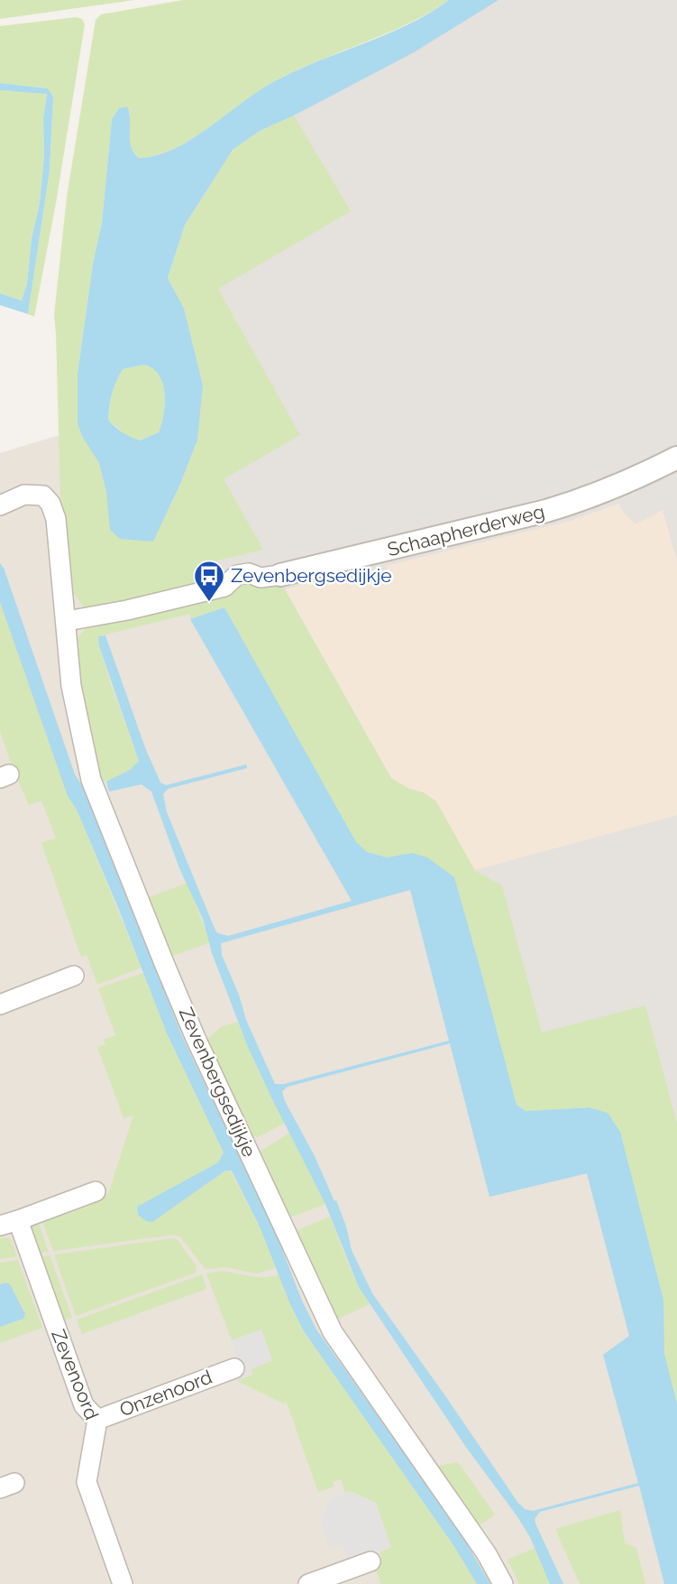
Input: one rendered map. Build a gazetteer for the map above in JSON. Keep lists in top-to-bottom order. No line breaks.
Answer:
{"streets":{"street":["Schaapherderweg","Zevenbergsedijkje","Zevenoord","Onzenoord"]},"crossings":[["Schaapherderweg","Zevenbergsedijkje"],["Zevenoord","Onzenoord"]],"places":{"bus stop":["Zevenbergsedijkje"]}}
